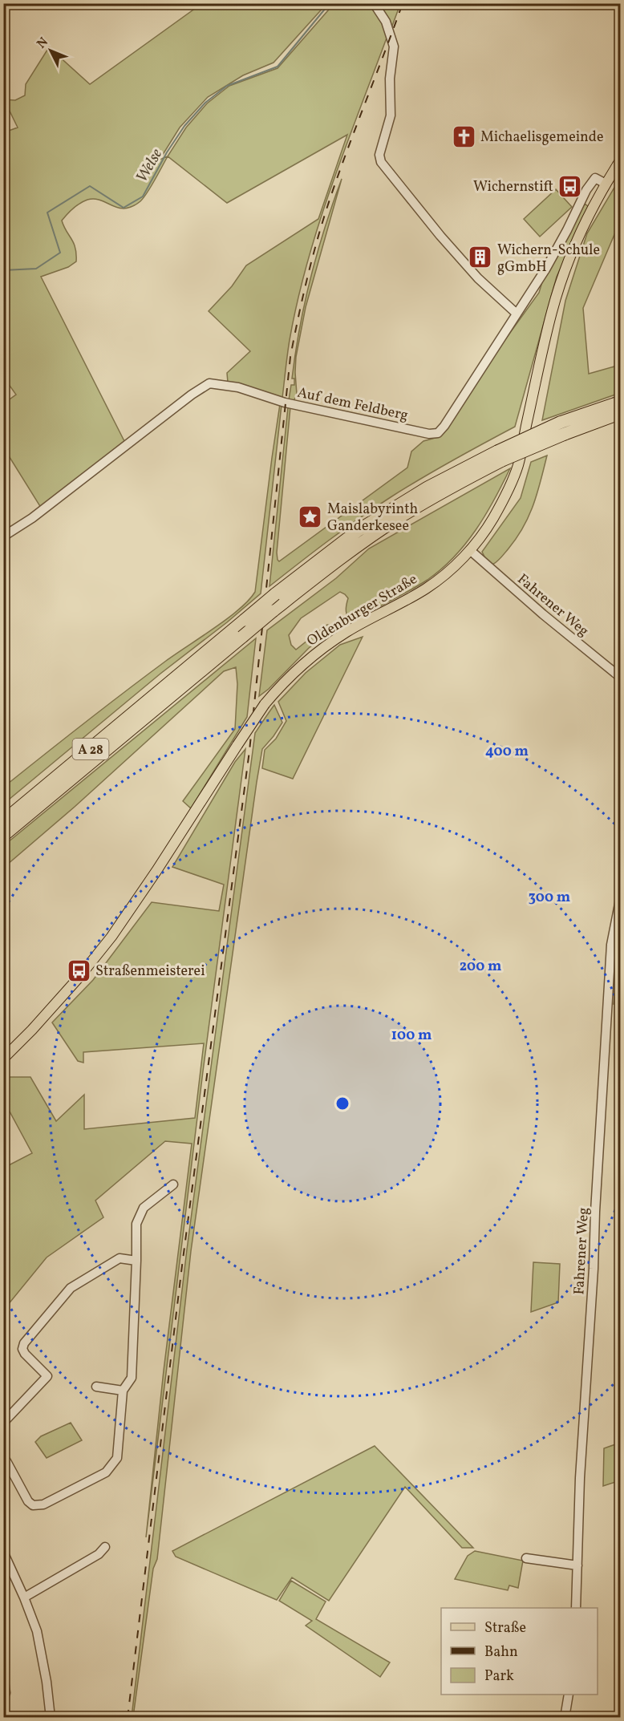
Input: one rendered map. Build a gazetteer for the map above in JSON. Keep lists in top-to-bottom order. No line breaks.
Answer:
{"streets":{"highway":["A 28"],"main road":["Oldenburger Straße"],"street":["Auf dem Feldberg","Fahrener Weg"]},"crossings":[["Auf dem Feldberg","Oldenburger Straße"],["Fahrener Weg","Oldenburger Straße"]],"water":["Welse"],"places":{"church":["Michaelisgemeinde"],"bus stop":["Wichernstift","Straßenmeisterei"],"building":["Wichern-Schule gGmbH"],"place":["Maislabyrinth Ganderkesee"]},"legend":["Straße","Bahn","Park"],"north":"top left","rings":["400 m","300 m","200 m","100 m"]}
